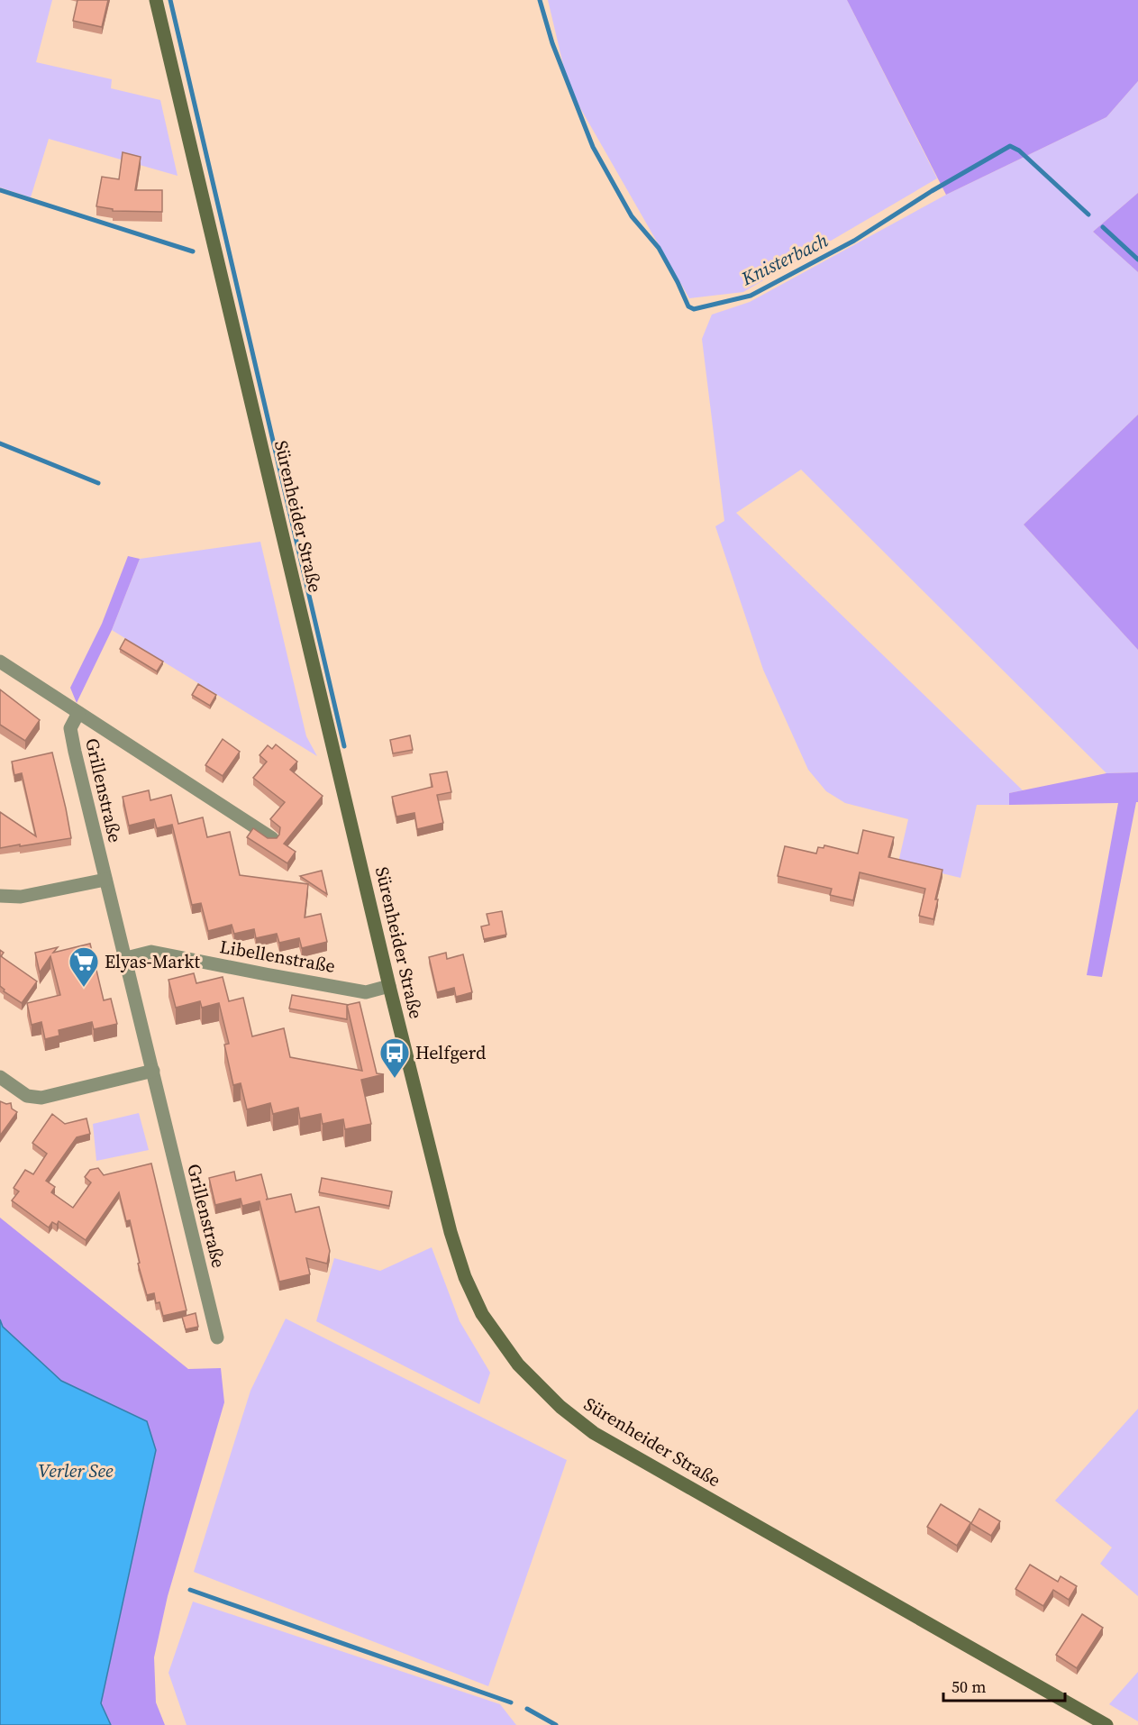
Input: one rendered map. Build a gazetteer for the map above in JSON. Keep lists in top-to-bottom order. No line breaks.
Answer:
{"streets":{"main road":["Sürenheider Straße"],"street":["Grillenstraße","Libellenstraße"]},"crossings":[["Sürenheider Straße","Libellenstraße"],["Grillenstraße","Libellenstraße"]],"water":["Knisterbach","Verler See"],"places":{"supermarket":["Elyas-Markt"],"bus stop":["Helfgerd"]},"scale_bar":"50 m"}
